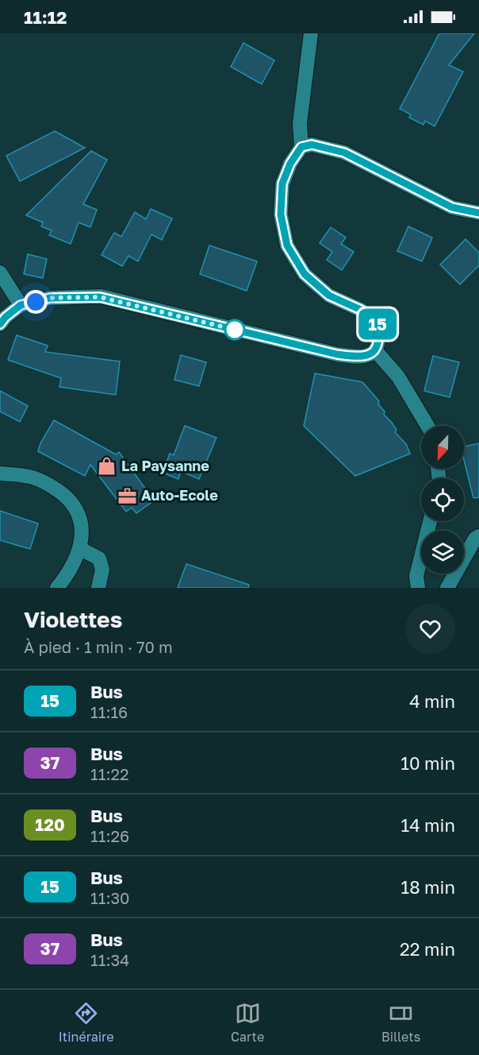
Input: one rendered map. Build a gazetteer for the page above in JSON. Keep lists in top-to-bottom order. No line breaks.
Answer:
{"places":{"shop":["La Paysanne"],"office":["Auto-Ecole"]},"lines":["bus line 15"],"north":"bottom","page":{"status":"11:12","on_map":"15","heading":["Violettes","À pied · 1 min · 70 m"],"list":[{"mark":"15","name":"Bus","note":"11:16","value":"4 min"},{"mark":"37","name":"Bus","note":"11:22","value":"10 min"},{"mark":"120","name":"Bus","note":"11:26","value":"14 min"},{"mark":"15","name":"Bus","note":"11:30","value":"18 min"},{"mark":"37","name":"Bus","note":"11:34","value":"22 min"}],"tabs":["Itinéraire","Carte","Billets"]}}
